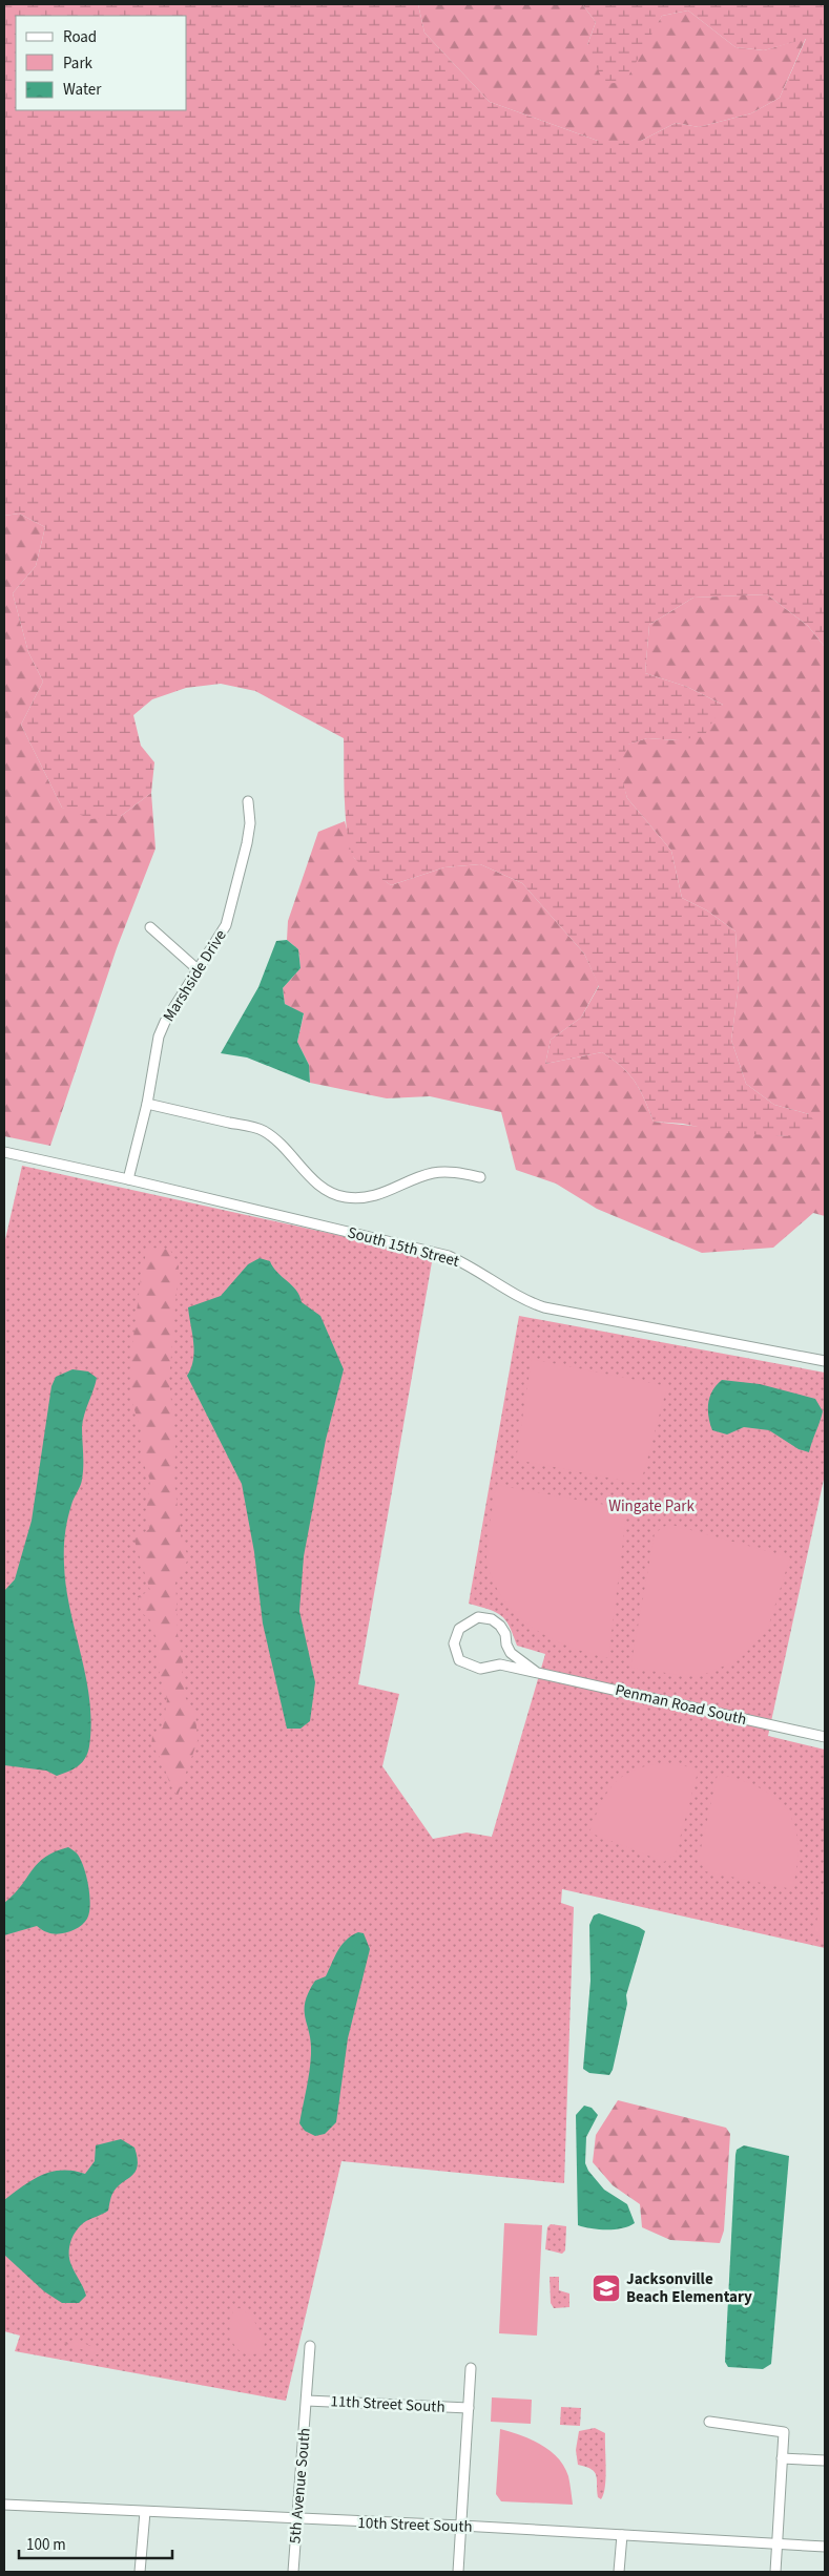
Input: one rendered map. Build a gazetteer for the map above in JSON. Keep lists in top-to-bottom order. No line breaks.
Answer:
{"streets":{"street":["Marshside Drive","South 15th Street","Penman Road South","11th Street South","5th Avenue South","10th Street South"]},"crossings":[["Marshside Drive","South 15th Street"],["11th Street South","5th Avenue South"],["5th Avenue South","10th Street South"]],"parks":["Wingate Park"],"places":{"school or university":["Jacksonville Beach Elementary"]},"legend":["Road","Park","Water"],"scale_bar":"100 m"}
